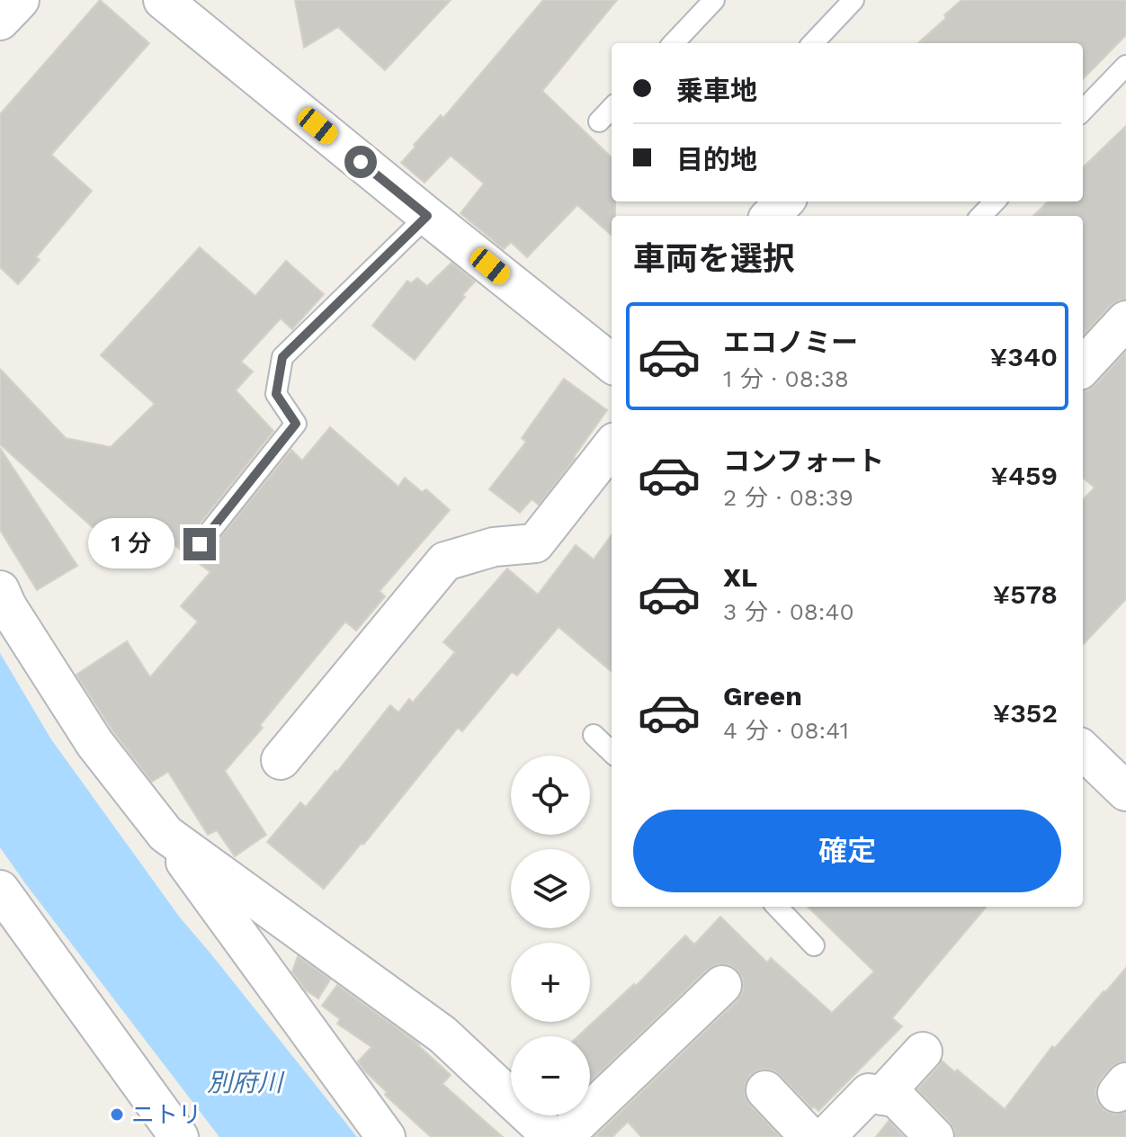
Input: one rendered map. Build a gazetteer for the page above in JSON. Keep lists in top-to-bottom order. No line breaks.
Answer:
{"water":["別府川"],"places":["ニトリ"],"page":{"banner":["乗車地","目的地"],"heading":"車両を選択","list":[{"name":"エコノミー","note":"1 分 · 08:38","value":"¥340"},{"name":"コンフォート","note":"2 分 · 08:39","value":"¥459"},{"name":"XL","note":"3 分 · 08:40","value":"¥578"},{"name":"Green","note":"4 分 · 08:41","value":"¥352"}],"bubble":"1 分","map_buttons":["+","−"],"buttons":"確定"}}
